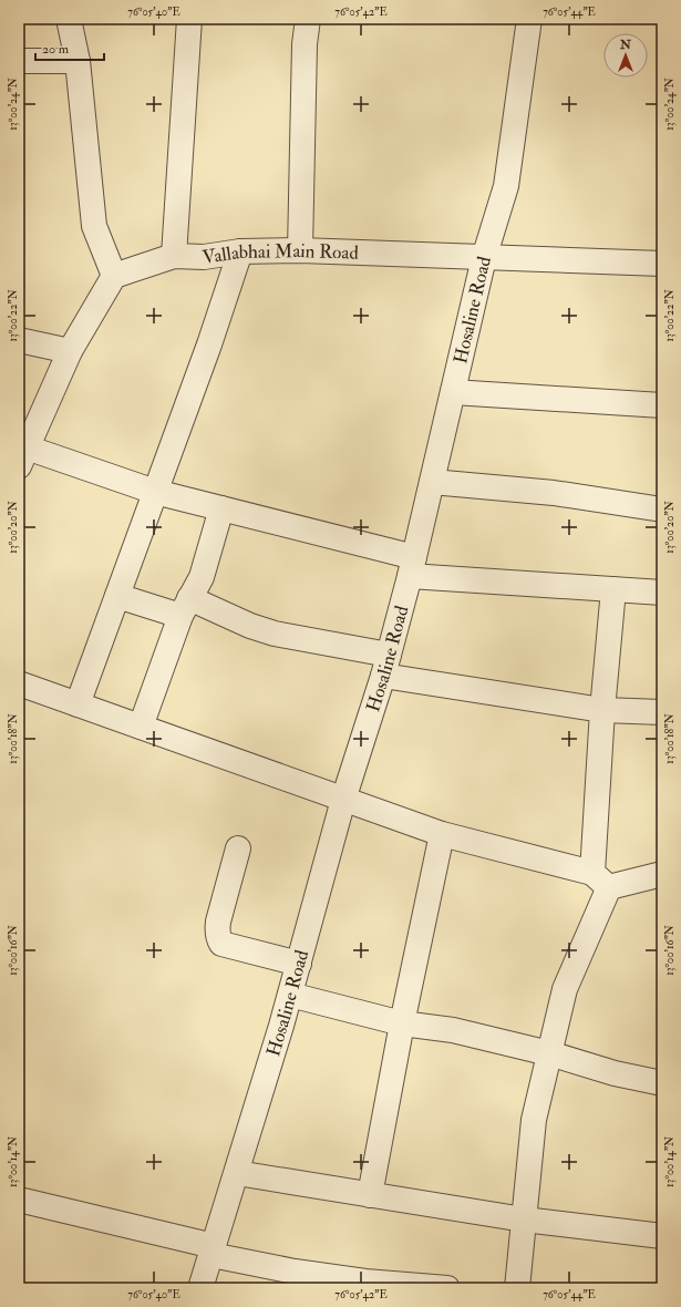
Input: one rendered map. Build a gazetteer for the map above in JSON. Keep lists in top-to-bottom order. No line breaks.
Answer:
{"streets":{"street":["Vallabhai Main Road","Hosaline Road"]},"crossings":[["Vallabhai Main Road","Hosaline Road"]],"scale_bar":"20 m","north":"top","coordinates":["76°05'40\"E","76°05'42\"E","76°05'44\"E","13°00'24\"N","13°00'22\"N","13°00'20\"N","13°00'18\"N","13°00'16\"N","13°00'14\"N"]}
